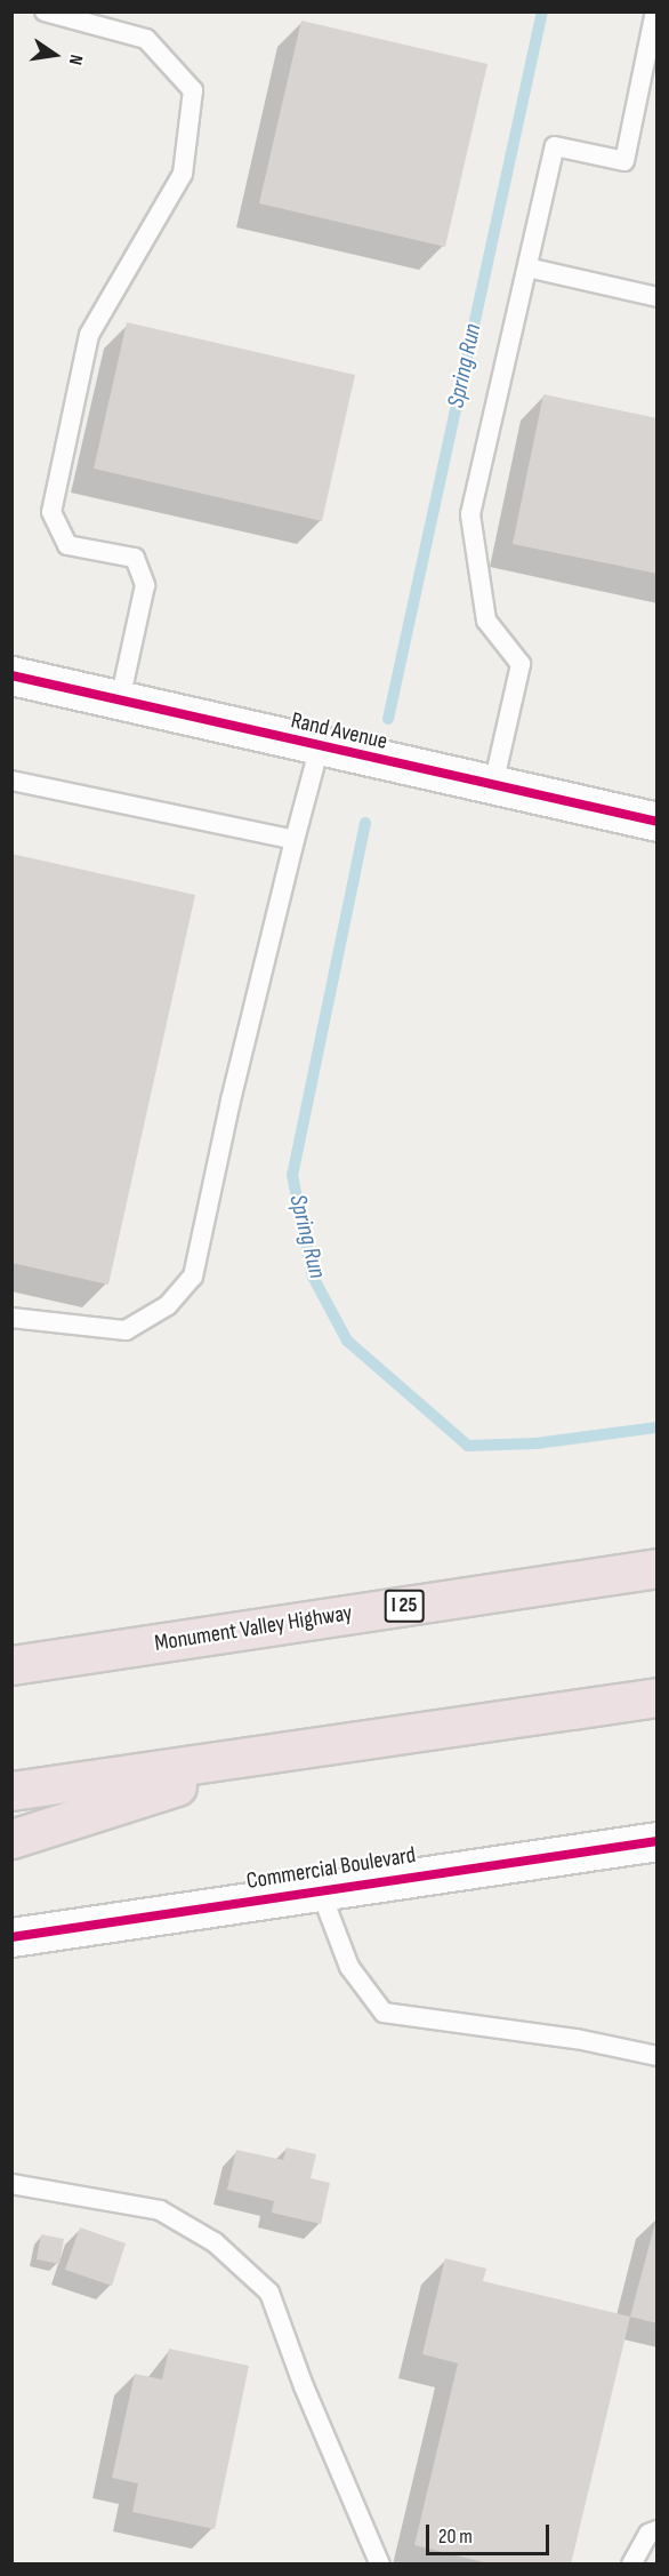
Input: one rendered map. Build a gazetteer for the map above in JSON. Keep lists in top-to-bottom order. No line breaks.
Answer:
{"streets":{"highway":["I 25","Monument Valley Highway"],"street":["Rand Avenue","Commercial Boulevard"]},"water":["Spring Run"],"scale_bar":"20 m","north":"right"}
